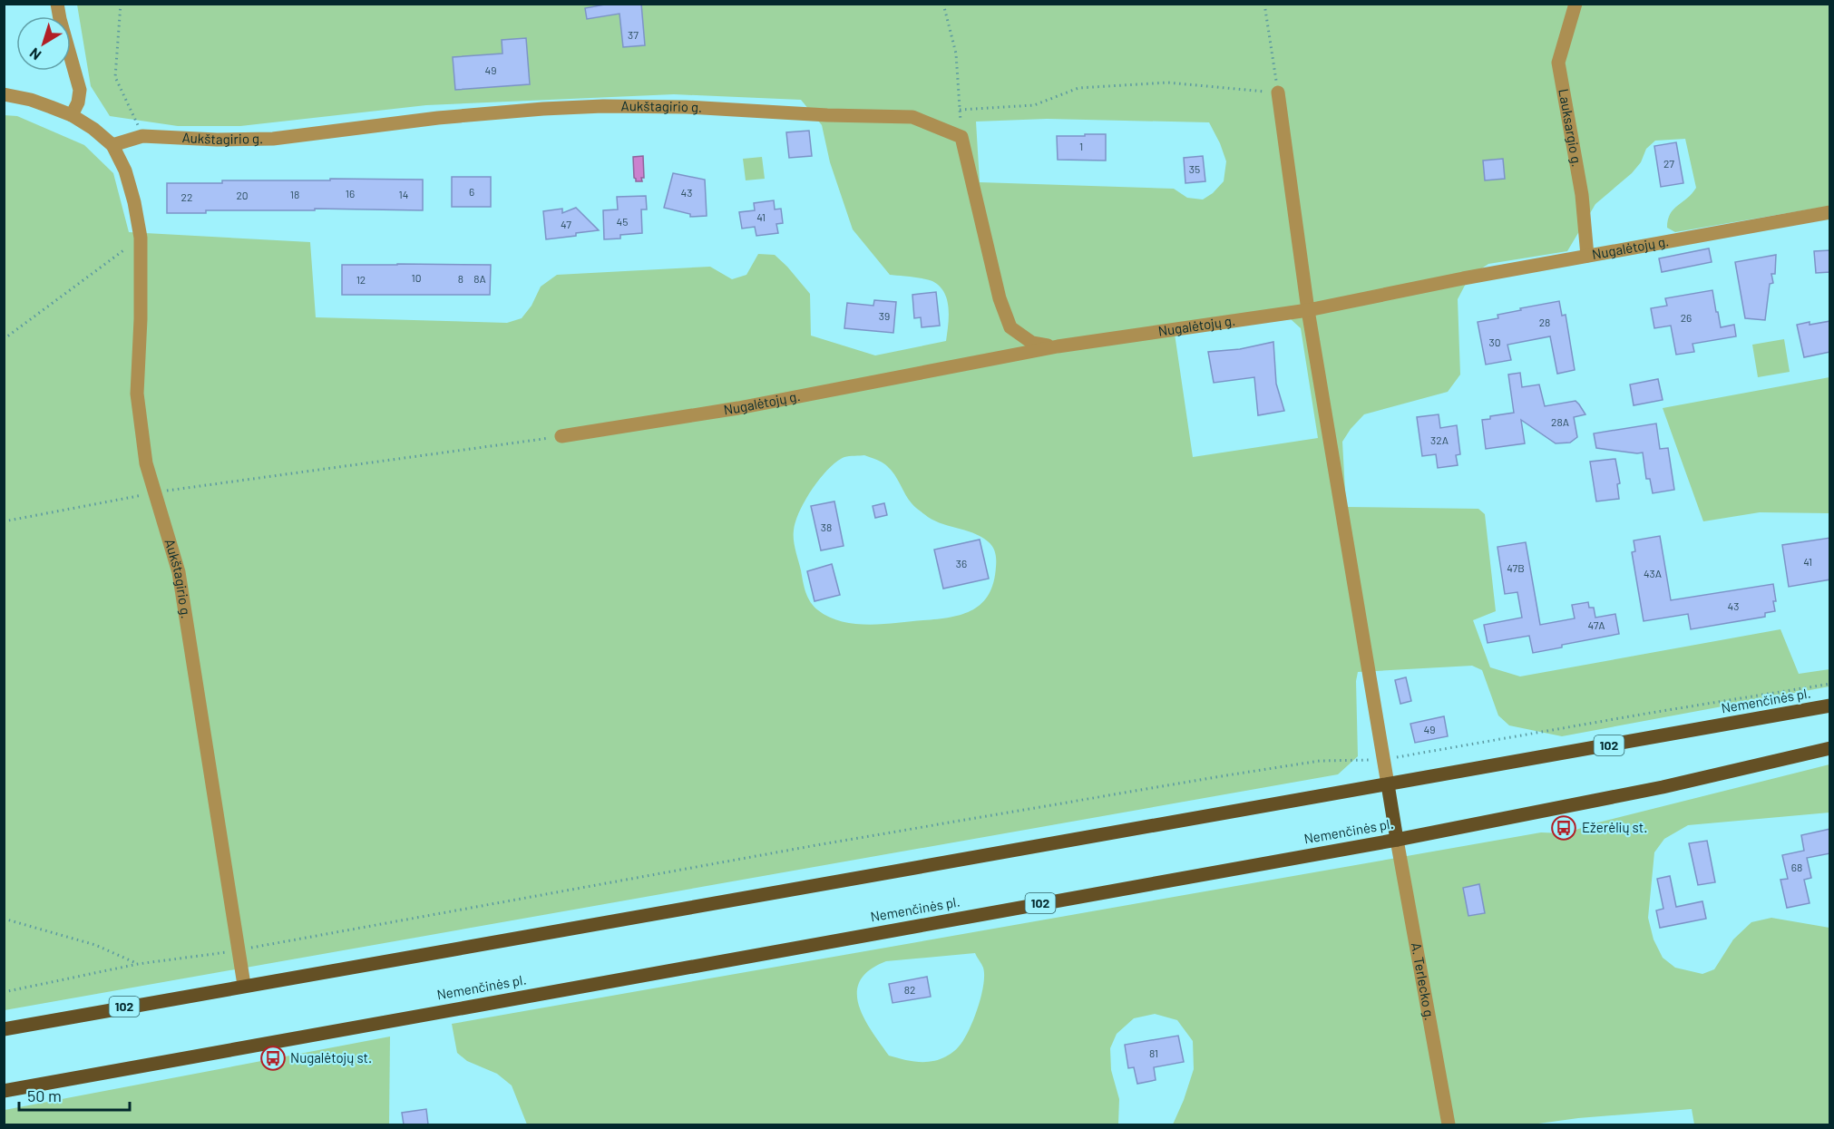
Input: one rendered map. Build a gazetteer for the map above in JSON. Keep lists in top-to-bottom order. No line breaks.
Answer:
{"streets":{"main road":["Nemenčinės pl.","102"],"street":["Aukštagirio g.","Lauksargio g.","Nugalėtojų g.","A. Terlecko g."]},"crossings":[["Aukštagirio g.","Nemenčinės pl."],["Lauksargio g.","Nugalėtojų g."],["Nemenčinės pl.","A. Terlecko g."]],"places":{"bus stop":["Ežerėlių st.","Nugalėtojų st."]},"house_numbers":["37","49","1","27","35","6","43","16","18","14","20","22","41","45","47","10","8","8A","12","39","26","28","30","28A","32A","38","41","36","47B","43A","43","47A","49","68","82","81"],"scale_bar":"50 m","north":"bottom left"}
